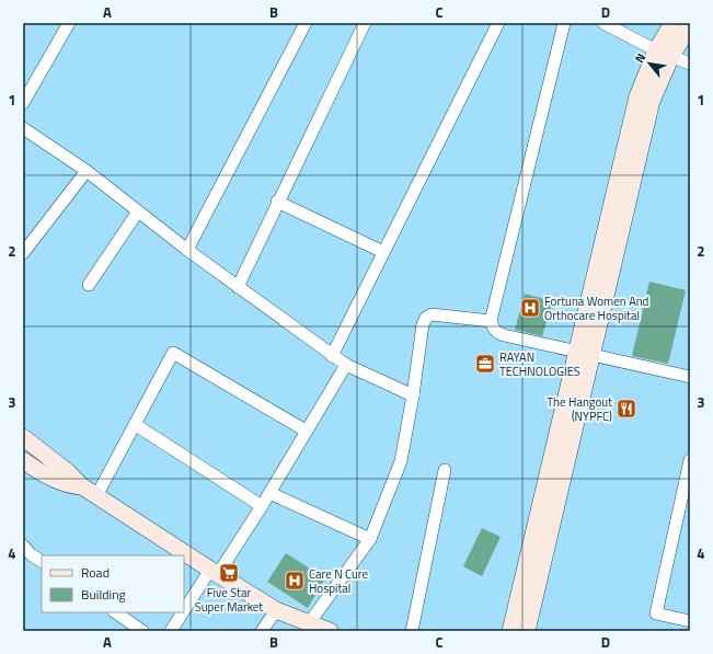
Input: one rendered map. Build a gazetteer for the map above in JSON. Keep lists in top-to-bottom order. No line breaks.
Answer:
{"places":{"hospital":["Fortuna Women And Orthocare Hospital","Care N Cure Hospital"],"office":["RAYAN TECHNOLOGIES"],"restaurant":["The Hangout (NYPFC)"],"supermarket":["Five Star Super Market"]},"legend":["Road","Building"],"north":"top left","grid":{"columns":["A","B","C","D"],"rows":["1","2","3","4"]}}
